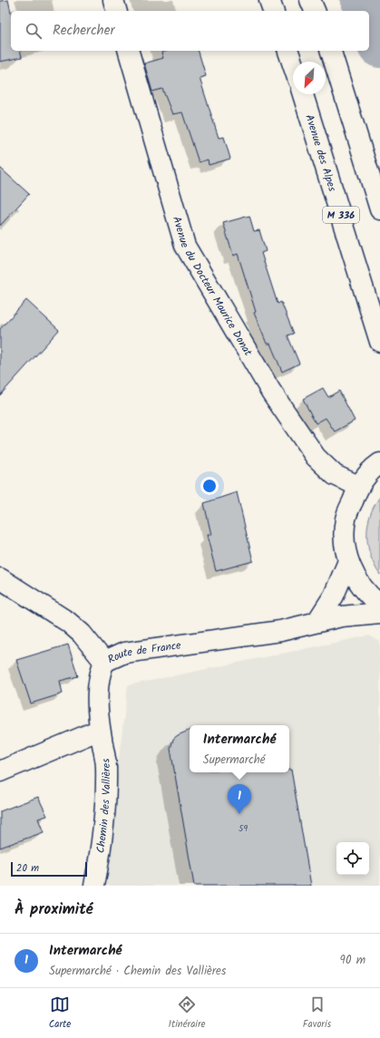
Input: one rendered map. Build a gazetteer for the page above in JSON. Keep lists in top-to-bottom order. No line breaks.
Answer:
{"streets":{"street":["Avenue des Alpes","M 336","Avenue du Docteur Maurice Donat","Route de France","Chemin des Vallières"]},"crossings":[["Route de France","Chemin des Vallières"]],"house_numbers":["59"],"scale_bar":"20 m","north":"bottom left","page":{"search":"Rechercher","popup":["Intermarché","Supermarché"],"pins":"1","scale":"20 m","heading":"À proximité","list":[{"mark":"1","name":"Intermarché","note":"Supermarché · Chemin des Vallières","value":"90 m"}],"nav":["Carte","Itinéraire","Favoris"]}}
